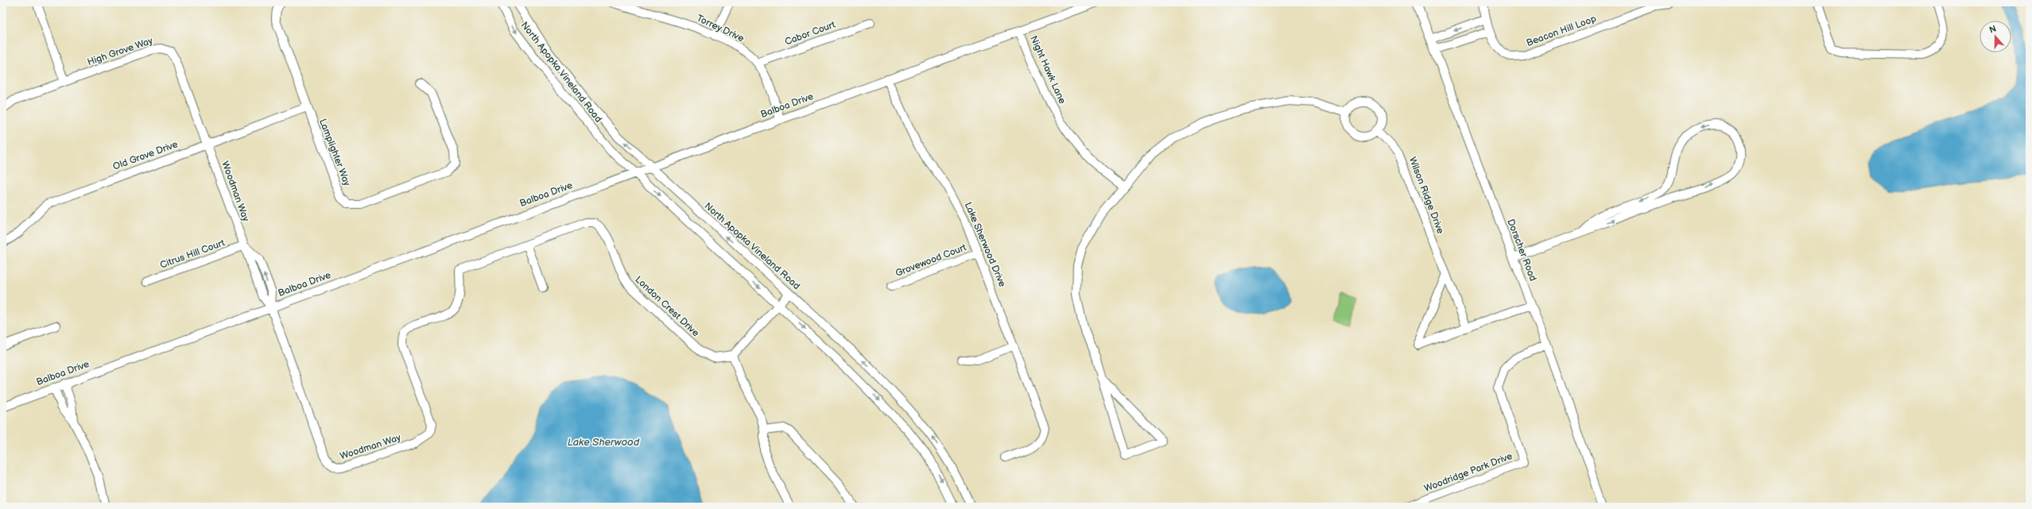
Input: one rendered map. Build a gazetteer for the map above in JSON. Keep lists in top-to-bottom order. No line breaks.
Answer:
{"streets":{"street":["Torrey Drive","Beacon Hill Loop","Cabor Court","High Grove Way","Night Hawk Lane","North Apopka Vineland Road","Balboa Drive","Lamplighter Way","Old Grove Drive","Woodman Way","Wilson Ridge Drive","Lake Sherwood Drive","Dorscher Road","Citrus Hill Court","Grovewood Court","London Crest Drive","Woodridge Park Drive"]},"crossings":[["Torrey Drive","Cabor Court"],["Torrey Drive","Balboa Drive"],["High Grove Way","Old Grove Drive"],["High Grove Way","Woodman Way"],["Night Hawk Lane","Balboa Drive"],["North Apopka Vineland Road","Balboa Drive"],["Balboa Drive","Woodman Way"],["Balboa Drive","Lake Sherwood Drive"],["Lamplighter Way","Old Grove Drive"],["Old Grove Drive","Woodman Way"],["Woodman Way","Citrus Hill Court"],["Woodman Way","London Crest Drive"],["Lake Sherwood Drive","Grovewood Court"],["Dorscher Road","Woodridge Park Drive"]],"water":["Lake Sherwood"],"north":"top"}
